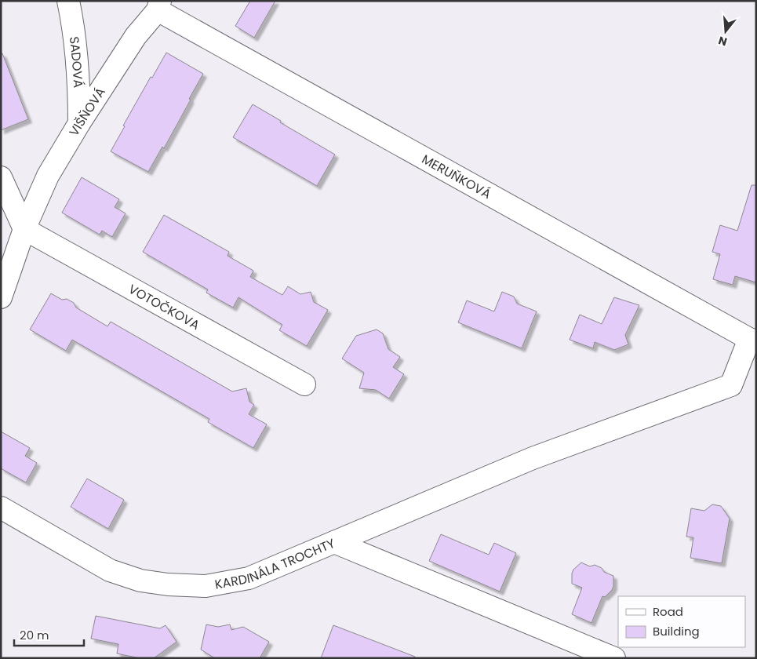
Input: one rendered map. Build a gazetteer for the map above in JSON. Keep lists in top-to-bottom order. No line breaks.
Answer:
{"streets":{"street":["SADOVÁ","VIŠŇOVÁ","MERUŇKOVÁ","VOTOČKOVA","KARDINÁLA TROCHTY"]},"crossings":[["SADOVÁ","VIŠŇOVÁ"],["VIŠŇOVÁ","MERUŇKOVÁ"],["VIŠŇOVÁ","VOTOČKOVA"]],"legend":["Road","Building"],"scale_bar":"20 m","north":"bottom"}
